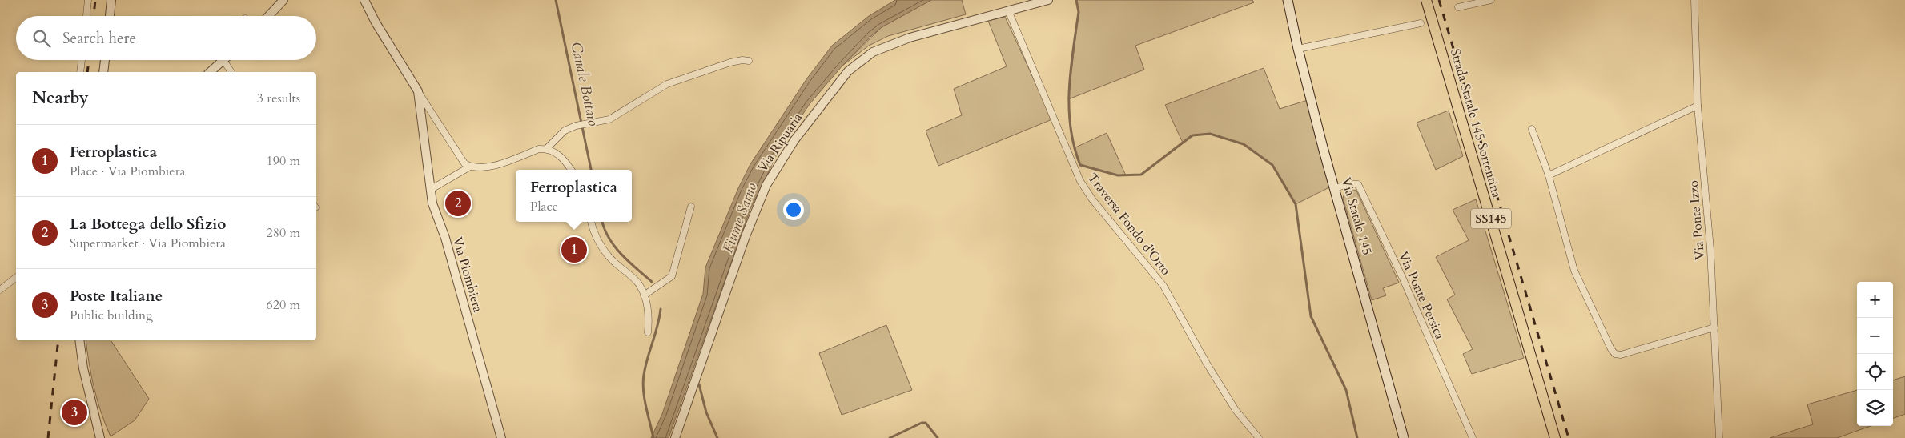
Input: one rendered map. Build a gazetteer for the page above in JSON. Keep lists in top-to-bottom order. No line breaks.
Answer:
{"streets":{"highway":["Strada Statale 145 Sorrentina","SS145"],"main road":["Via Statale 145"],"street":["Via Ripuaria","Via Ponte Izzo","Traversa Fondo d'Orto","Via Piombiera","Via Ponte Persica"]},"crossings":[["Via Ripuaria","Traversa Fondo d'Orto"],["Via Statale 145","Via Ponte Persica"]],"water":["Canale Bottaro","Fiume Sarno"],"page":{"search":"Search here","heading":["Nearby","3 results"],"list":[{"mark":"1","name":"Ferroplastica","note":"Place · Via Piombiera","value":"190 m"},{"mark":"2","name":"La Bottega dello Sfizio","note":"Supermarket · Via Piombiera","value":"280 m"},{"mark":"3","name":"Poste Italiane","note":"Public building","value":"620 m"}],"popup":["Ferroplastica","Place"],"pins":["2","1","3"],"map_buttons":["+","−"]}}
